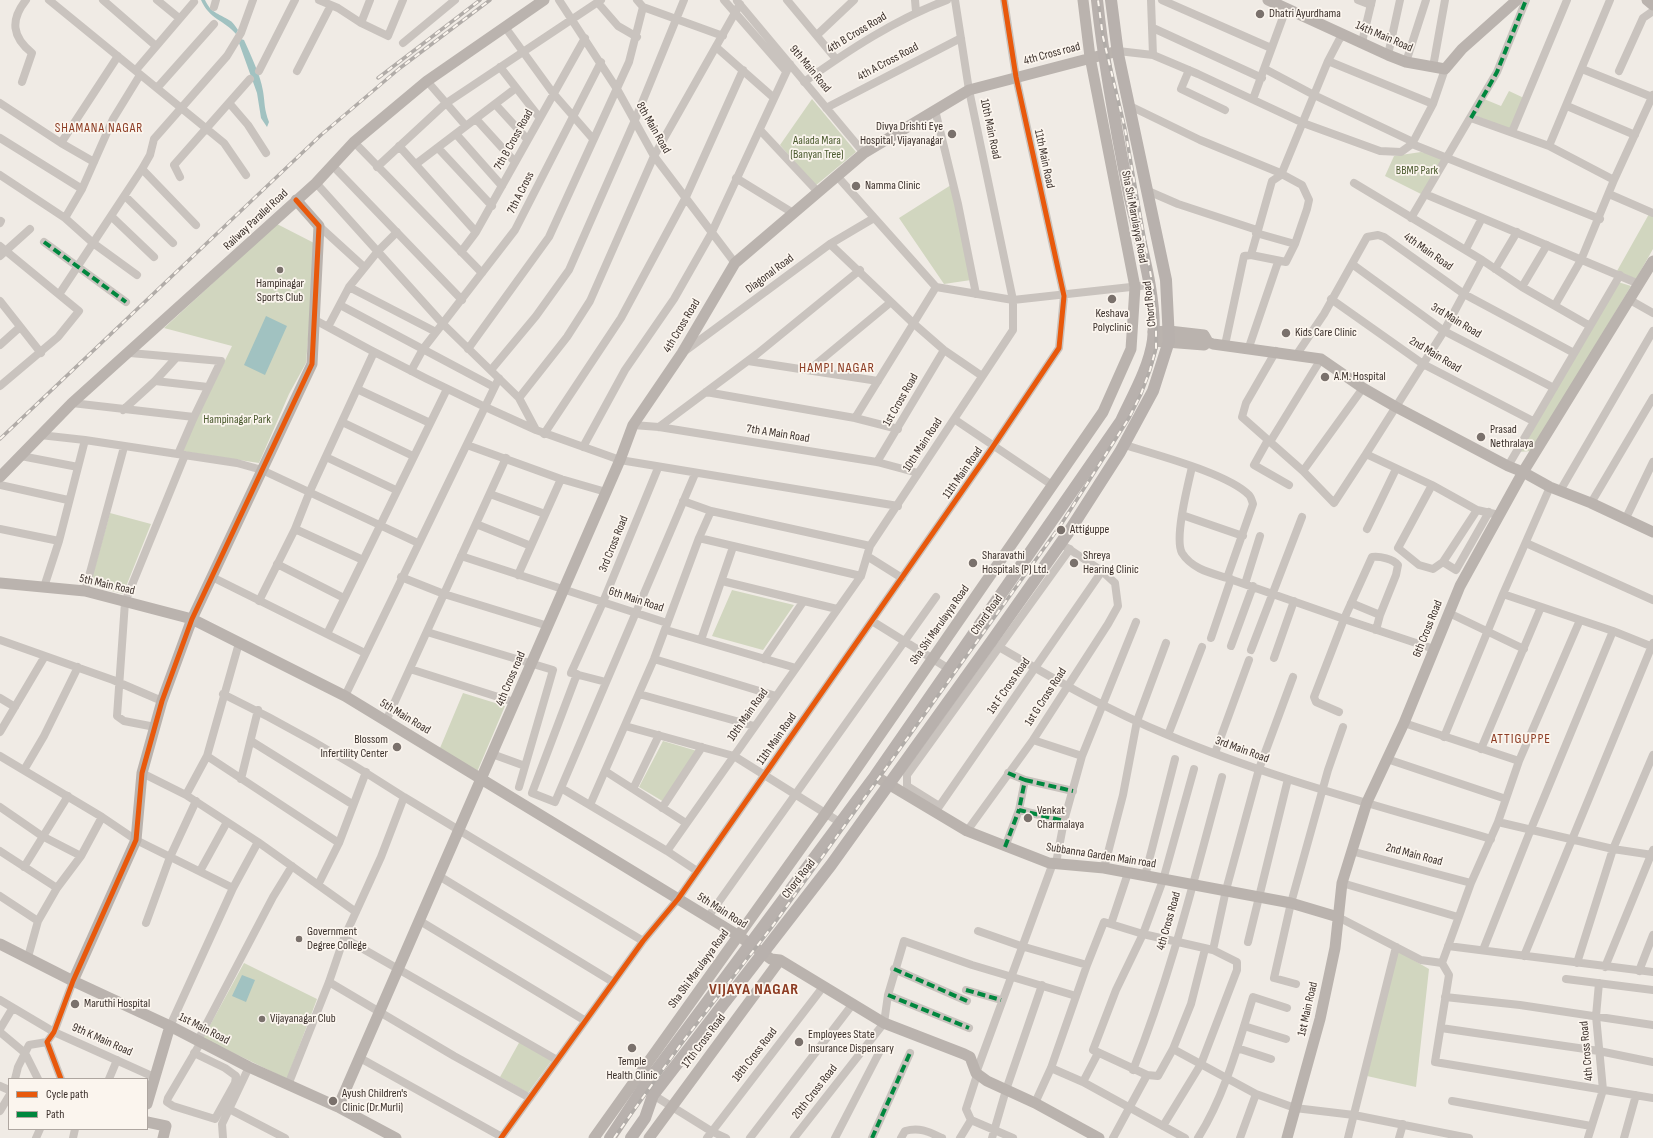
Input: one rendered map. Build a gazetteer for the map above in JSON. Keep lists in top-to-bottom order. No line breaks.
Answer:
{"streets":{"main road":["Chord Road"],"street":["4th B Cross Road","14th Main Road","4th Cross road","4th A Cross Road","9th Main Road","8th Main Road","10th Main Road","7th B Cross Road","11th Main Road","7th A Cross","Sha Shi Marulayya Road","Railway Parallel Road","4th Main Road","Diagonal Road","3rd Main Road","4th Cross Road","2nd Main Road","1st Cross Road","7th A Main Road","3rd Cross Road","5th Main Road","6th Main Road","6th Cross Road","1st F Cross Road","1st G Cross Road","Subbanna Garden Main road","1st Main Road","9th K Main Road","17th Cross Road","18th Cross Road","20th Cross Road"]},"crossings":[["4th B Cross Road","9th Main Road"],["4th Cross road","10th Main Road"],["4th Cross road","11th Main Road"],["4th Cross road","Sha Shi Marulayya Road"],["4th Cross road","Chord Road"],["4th Cross road","4th Cross Road"],["4th Cross road","5th Main Road"],["4th Cross road","6th Main Road"],["4th Cross road","1st Main Road"],["4th A Cross Road","9th Main Road"],["4th A Cross Road","10th Main Road"],["9th Main Road","4th Cross Road"],["8th Main Road","7th B Cross Road"],["8th Main Road","7th A Cross"],["8th Main Road","4th Cross Road"],["10th Main Road","7th A Main Road"],["10th Main Road","6th Main Road"],["11th Main Road","5th Main Road"],["Sha Shi Marulayya Road","Chord Road"],["Sha Shi Marulayya Road","5th Main Road"],["4th Main Road","3rd Main Road"],["4th Main Road","2nd Main Road"],["Diagonal Road","4th Cross Road"],["Chord Road","5th Main Road"],["Chord Road","1st G Cross Road"],["Chord Road","Subbanna Garden Main road"],["3rd Main Road","6th Cross Road"],["3rd Main Road","1st F Cross Road"],["3rd Main Road","1st G Cross Road"],["3rd Main Road","1st Main Road"],["4th Cross Road","7th A Main Road"],["4th Cross Road","6th Main Road"],["4th Cross Road","Subbanna Garden Main road"],["2nd Main Road","1st Main Road"],["1st Cross Road","7th A Main Road"],["3rd Cross Road","6th Main Road"],["5th Main Road","17th Cross Road"],["5th Main Road","18th Cross Road"],["5th Main Road","20th Cross Road"],["6th Cross Road","1st Main Road"],["1st F Cross Road","1st G Cross Road"],["1st F Cross Road","Subbanna Garden Main road"],["1st G Cross Road","Subbanna Garden Main road"],["Subbanna Garden Main road","1st Main Road"]],"districts":["SHAMANA NAGAR","HAMPI NAGAR","ATTIGUPPE","VIJAYA NAGAR"],"parks":["Aalada Mara (Banyan Tree)","BBMP Park","Hampinagar Park"],"places":["Dhatri Ayurdhama","Divya Drishti Eye Hospital, Vijayanagar","Namma Clinic","Hampinagar Sports Club","Keshava Polyclinic","Kids Care Clinic","A.M. Hospital","Prasad Nethralaya","Attiguppe","Sharavathi Hospitals (P) Ltd.","Shreya Hearing Clinic","Blossom Infertility Center","Venkat Charmalaya","Government Degree College","Maruthi Hospital","Vijayanagar Club","Employees State Insurance Dispensary","Temple Health Clinic","Ayush Children's Clinic (Dr.Murli)"],"legend":["Cycle path","Path"]}
